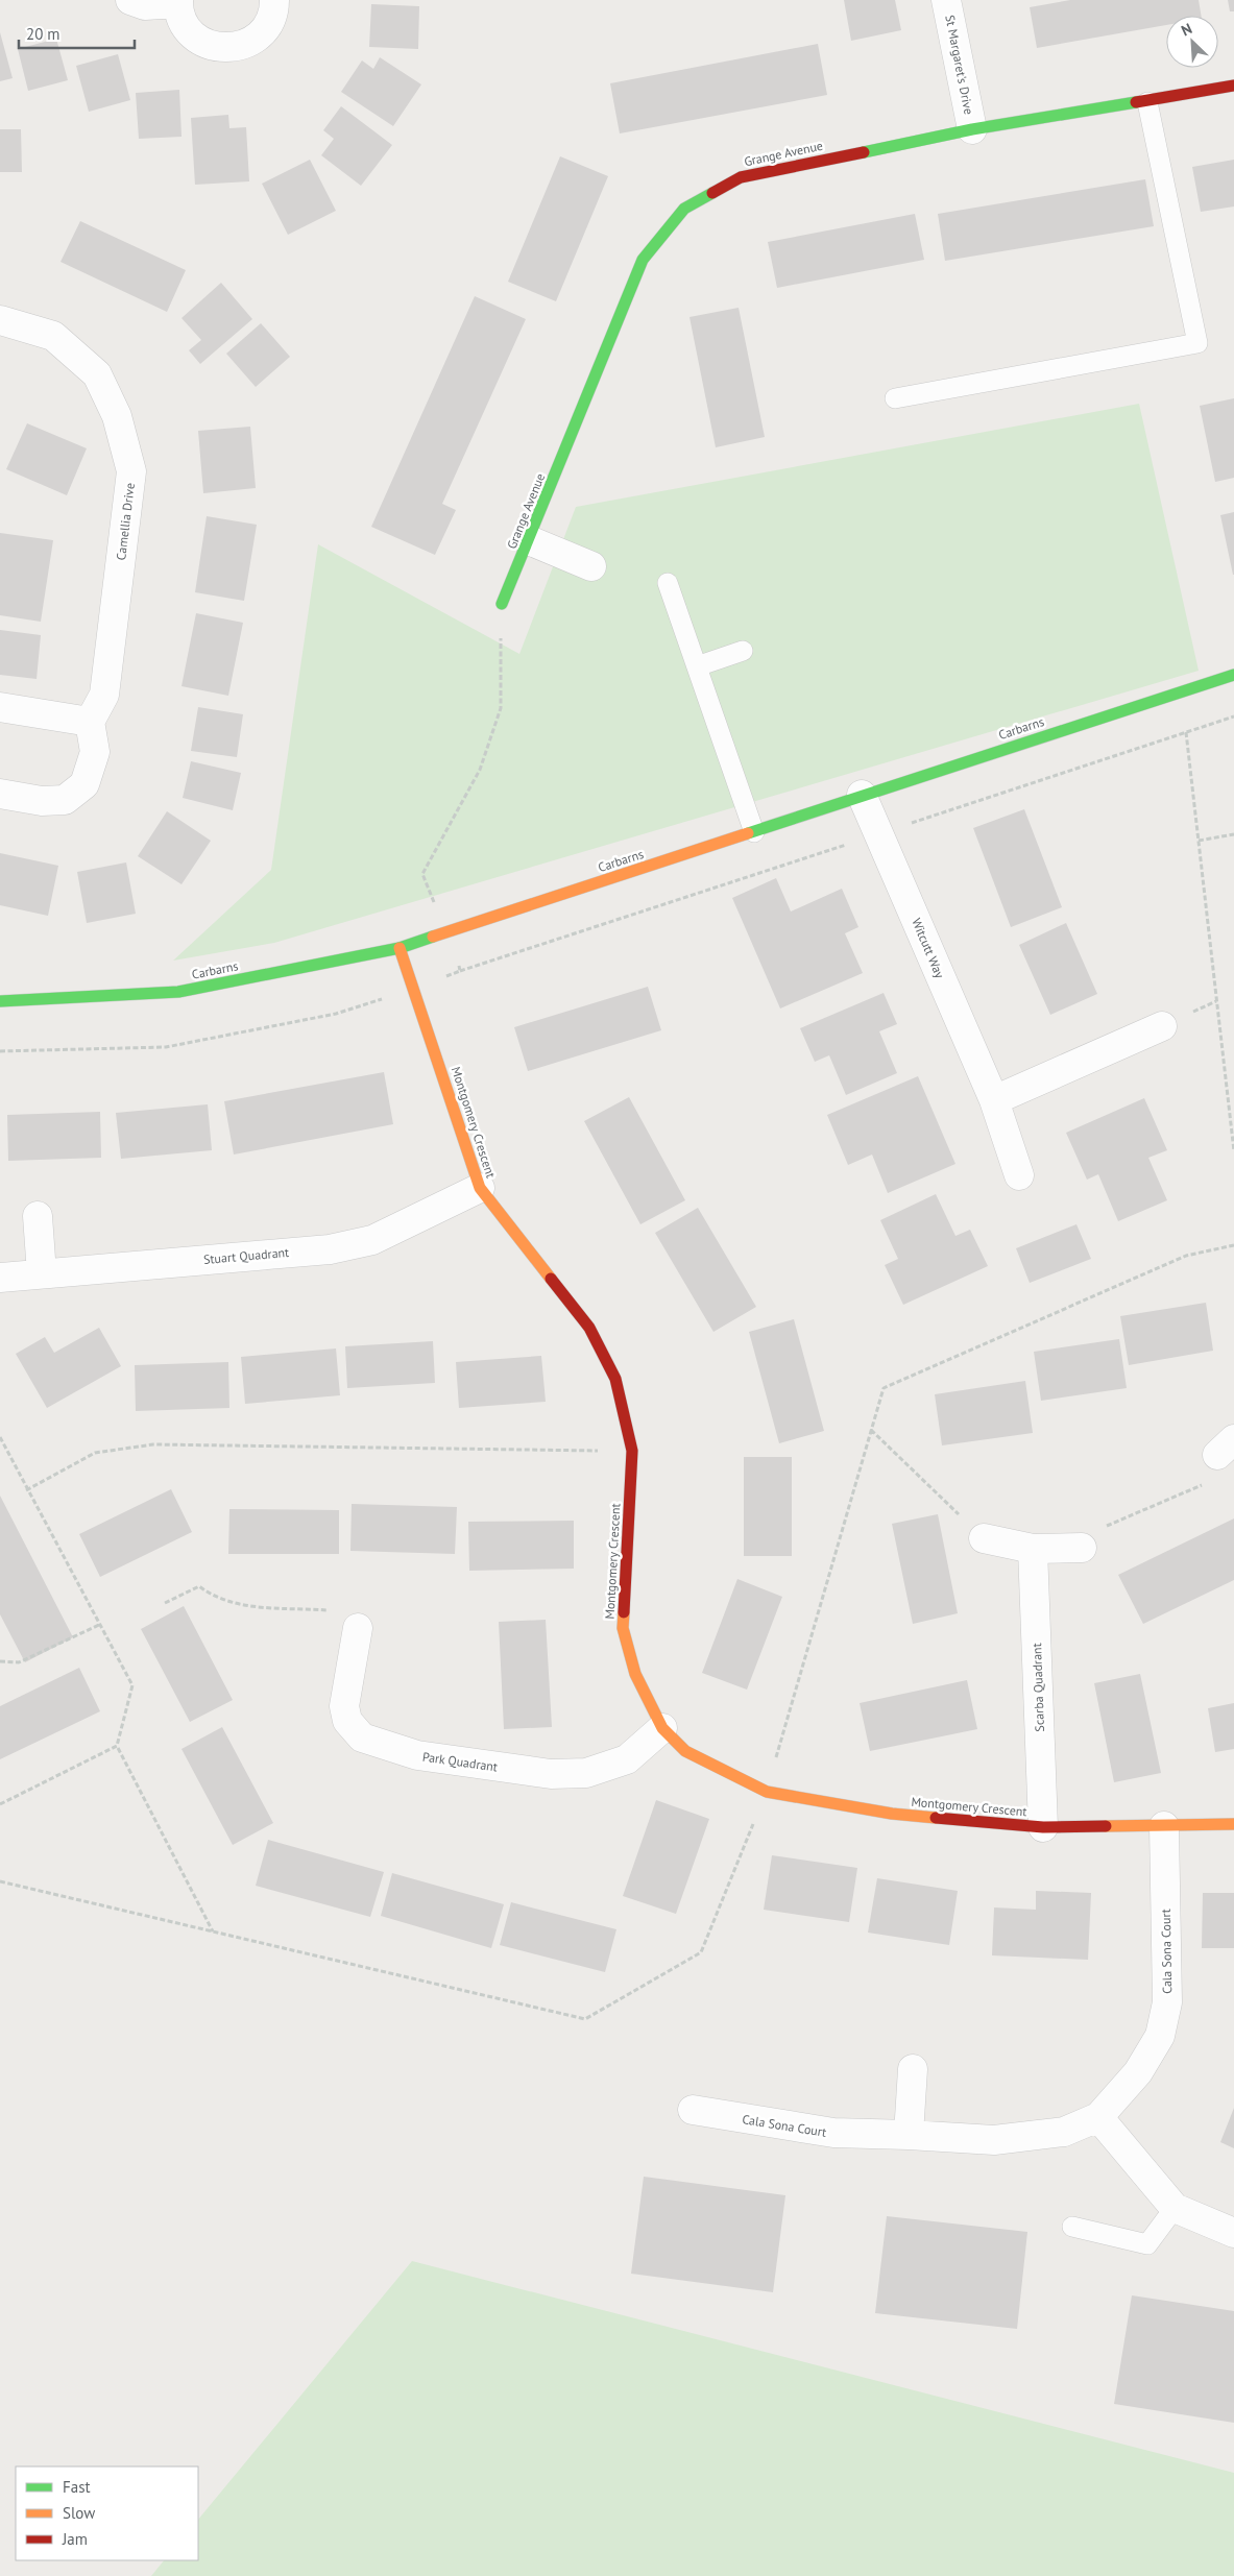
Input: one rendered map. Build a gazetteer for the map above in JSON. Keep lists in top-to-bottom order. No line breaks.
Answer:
{"streets":{"street":["St Margaret's Drive","Grange Avenue","Camellia Drive","Carbarns","Witcutt Way","Montgomery Crescent","Stuart Quadrant","Scarba Quadrant","Park Quadrant","Cala Sona Court"]},"crossings":[["St Margaret's Drive","Grange Avenue"],["Carbarns","Witcutt Way"],["Carbarns","Montgomery Crescent"],["Montgomery Crescent","Stuart Quadrant"],["Montgomery Crescent","Scarba Quadrant"],["Montgomery Crescent","Park Quadrant"],["Montgomery Crescent","Cala Sona Court"]],"legend":["Fast","Slow","Jam"],"scale_bar":"20 m","north":"top left"}
